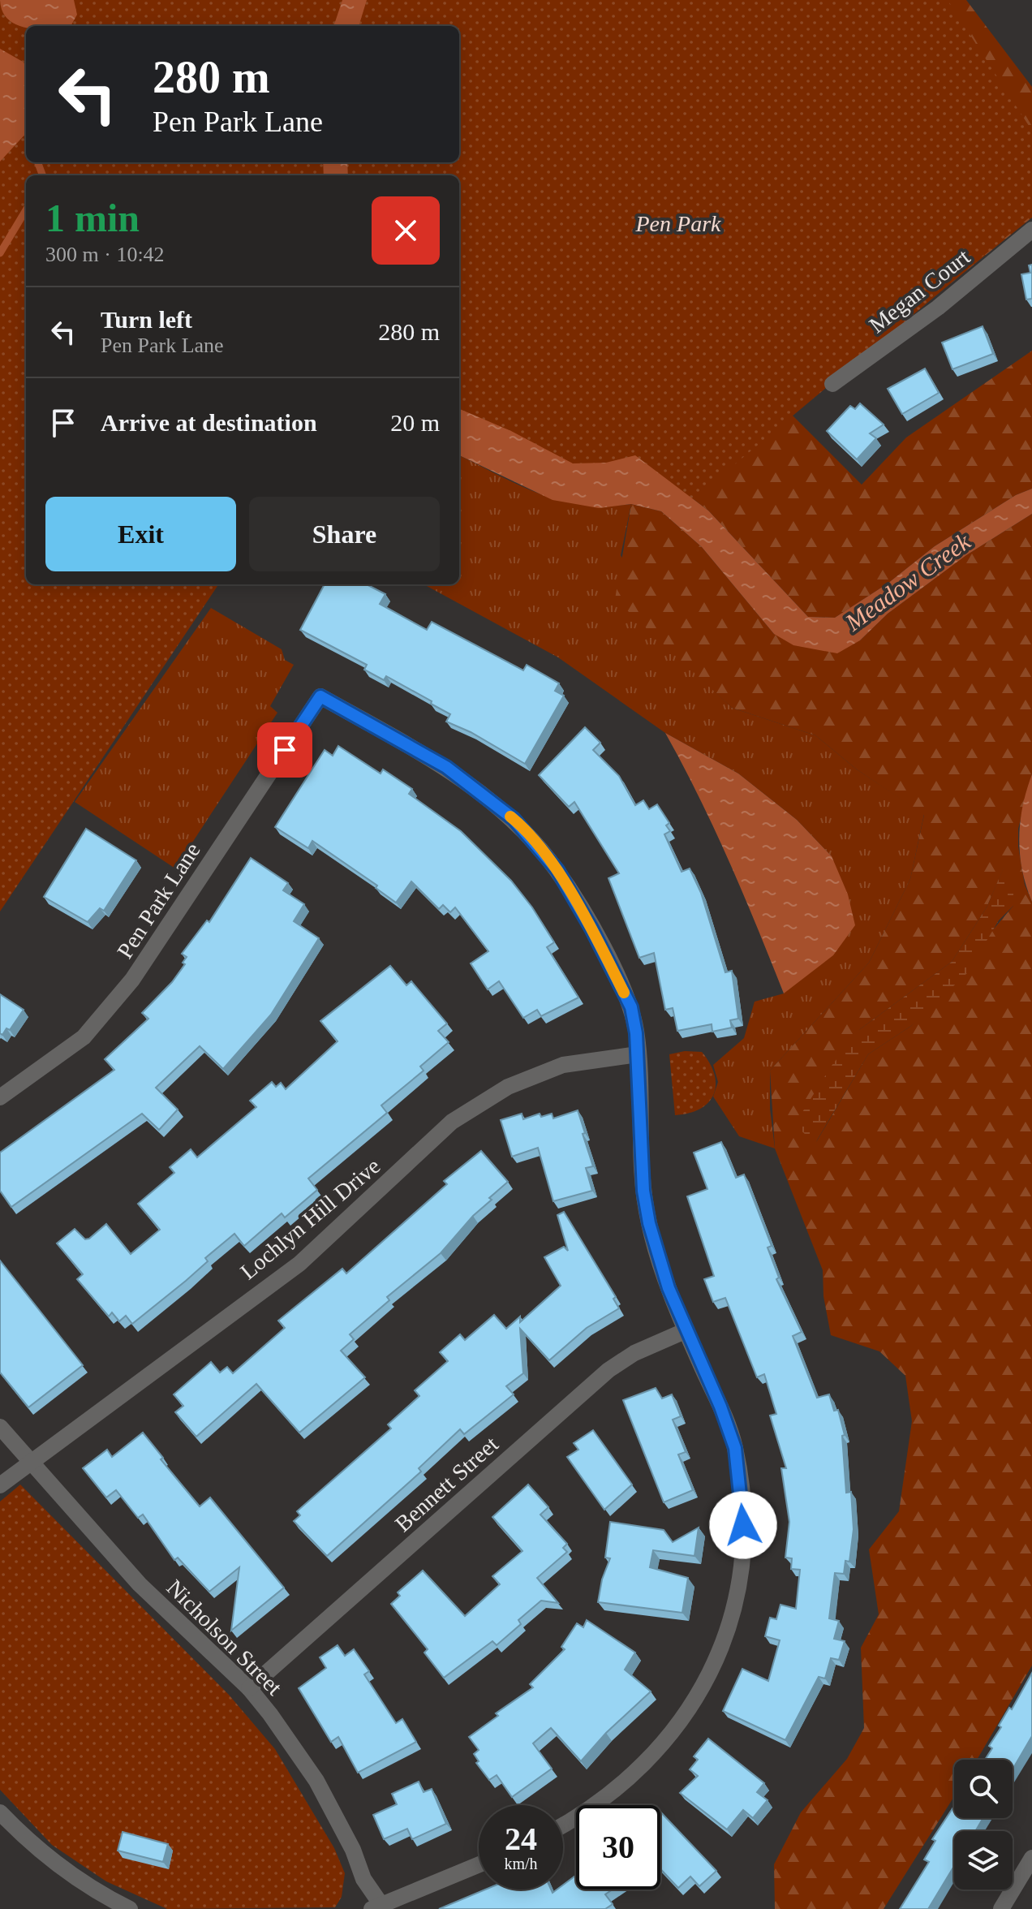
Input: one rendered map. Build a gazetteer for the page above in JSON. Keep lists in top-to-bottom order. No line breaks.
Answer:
{"streets":{"street":["Megan Court","Pen Park Lane","Lochlyn Hill Drive","Bennett Street","Nicholson Street"]},"crossings":[["Pen Park Lane","Lochlyn Hill Drive"],["Lochlyn Hill Drive","Nicholson Street"],["Bennett Street","Nicholson Street"]],"water":["Meadow Creek"],"parks":["Pen Park"],"page":{"turn":["280 m","Pen Park Lane"],"heading":["1 min","300 m · 10:42"],"list":[{"name":"Turn left","note":"Pen Park Lane","value":"280 m"},{"name":"Arrive at destination","value":"20 m"}],"buttons":["Exit","Share"],"speed":"24 km/h","limit":"30"}}
